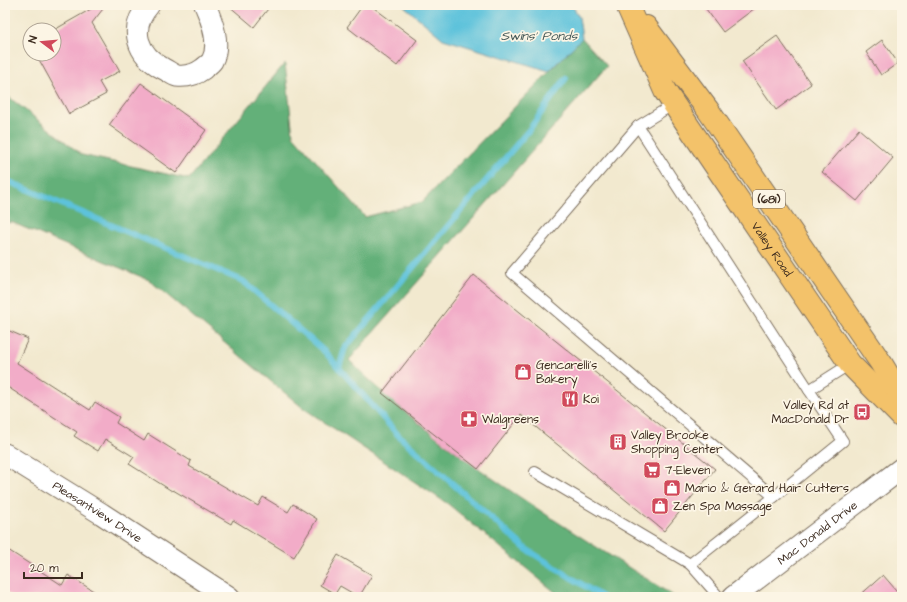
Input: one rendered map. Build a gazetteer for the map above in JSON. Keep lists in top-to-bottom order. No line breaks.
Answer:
{"streets":{"main road":["(681)","Valley Road"],"street":["Pleasantview Drive","Mac Donald Drive"]},"water":["Swins' Ponds"],"places":{"shop":["Gencarelli's Bakery","Mario & Gerard Hair Cutters","Zen Spa Massage"],"restaurant":["Koi"],"bus stop":["Valley Rd at MacDonald Dr"],"pharmacy":["Walgreens"],"building":["Valley Brooke Shopping Center"],"supermarket":["7-Eleven"]},"scale_bar":"20 m","north":"left"}
